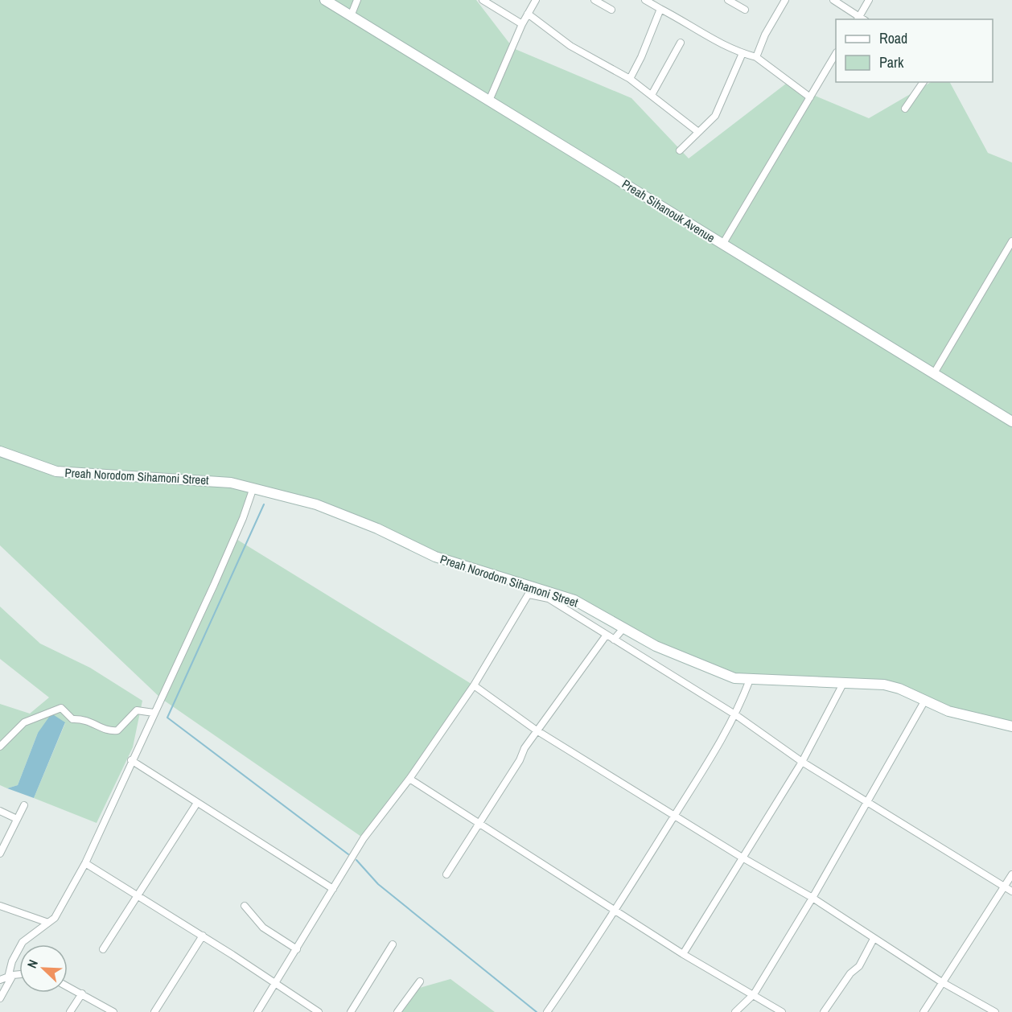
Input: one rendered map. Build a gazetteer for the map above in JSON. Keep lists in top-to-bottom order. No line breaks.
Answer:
{"streets":{"main road":["Preah Sihanouk Avenue","Preah Norodom Sihamoni Street"]},"legend":["Road","Park"],"north":"top left"}
